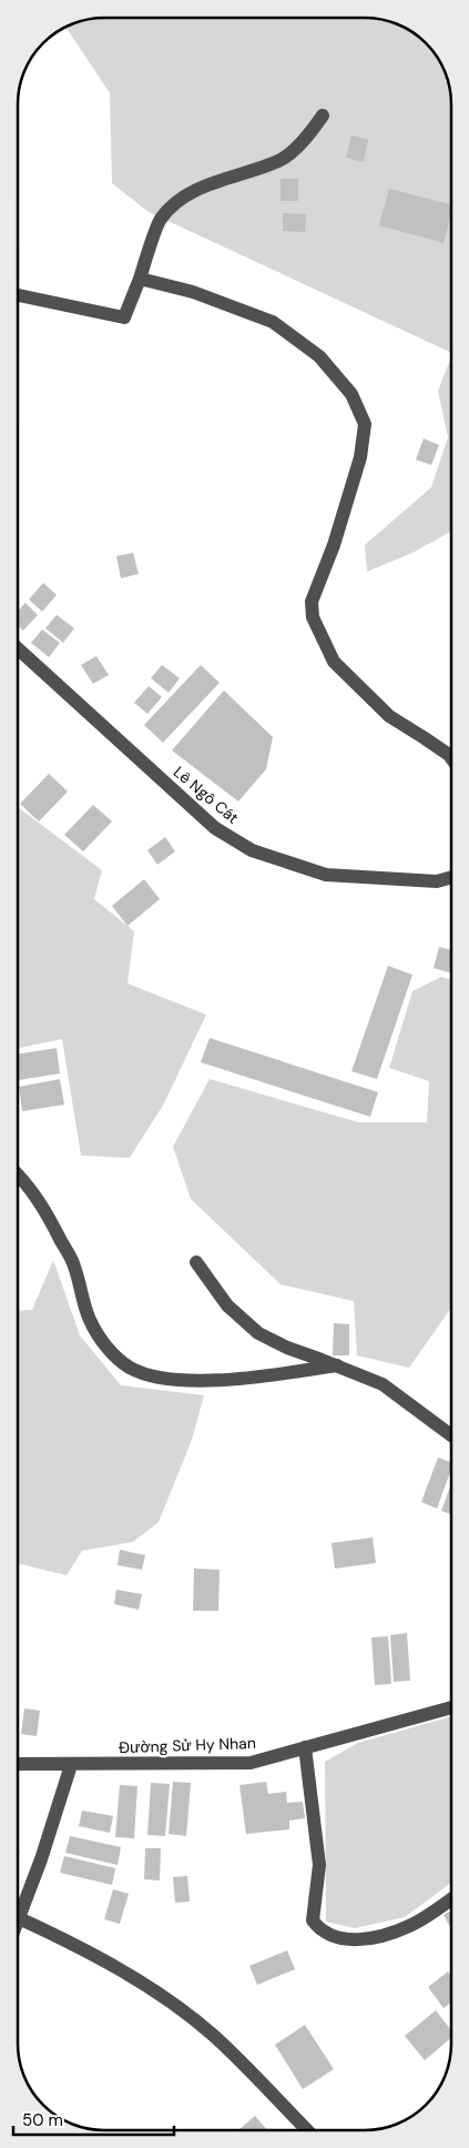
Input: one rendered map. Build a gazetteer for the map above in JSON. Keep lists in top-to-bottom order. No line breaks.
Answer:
{"streets":{"street":["Lê Ngô Cát","Đường Sử Hy Nhan"]},"scale_bar":"50 m"}
